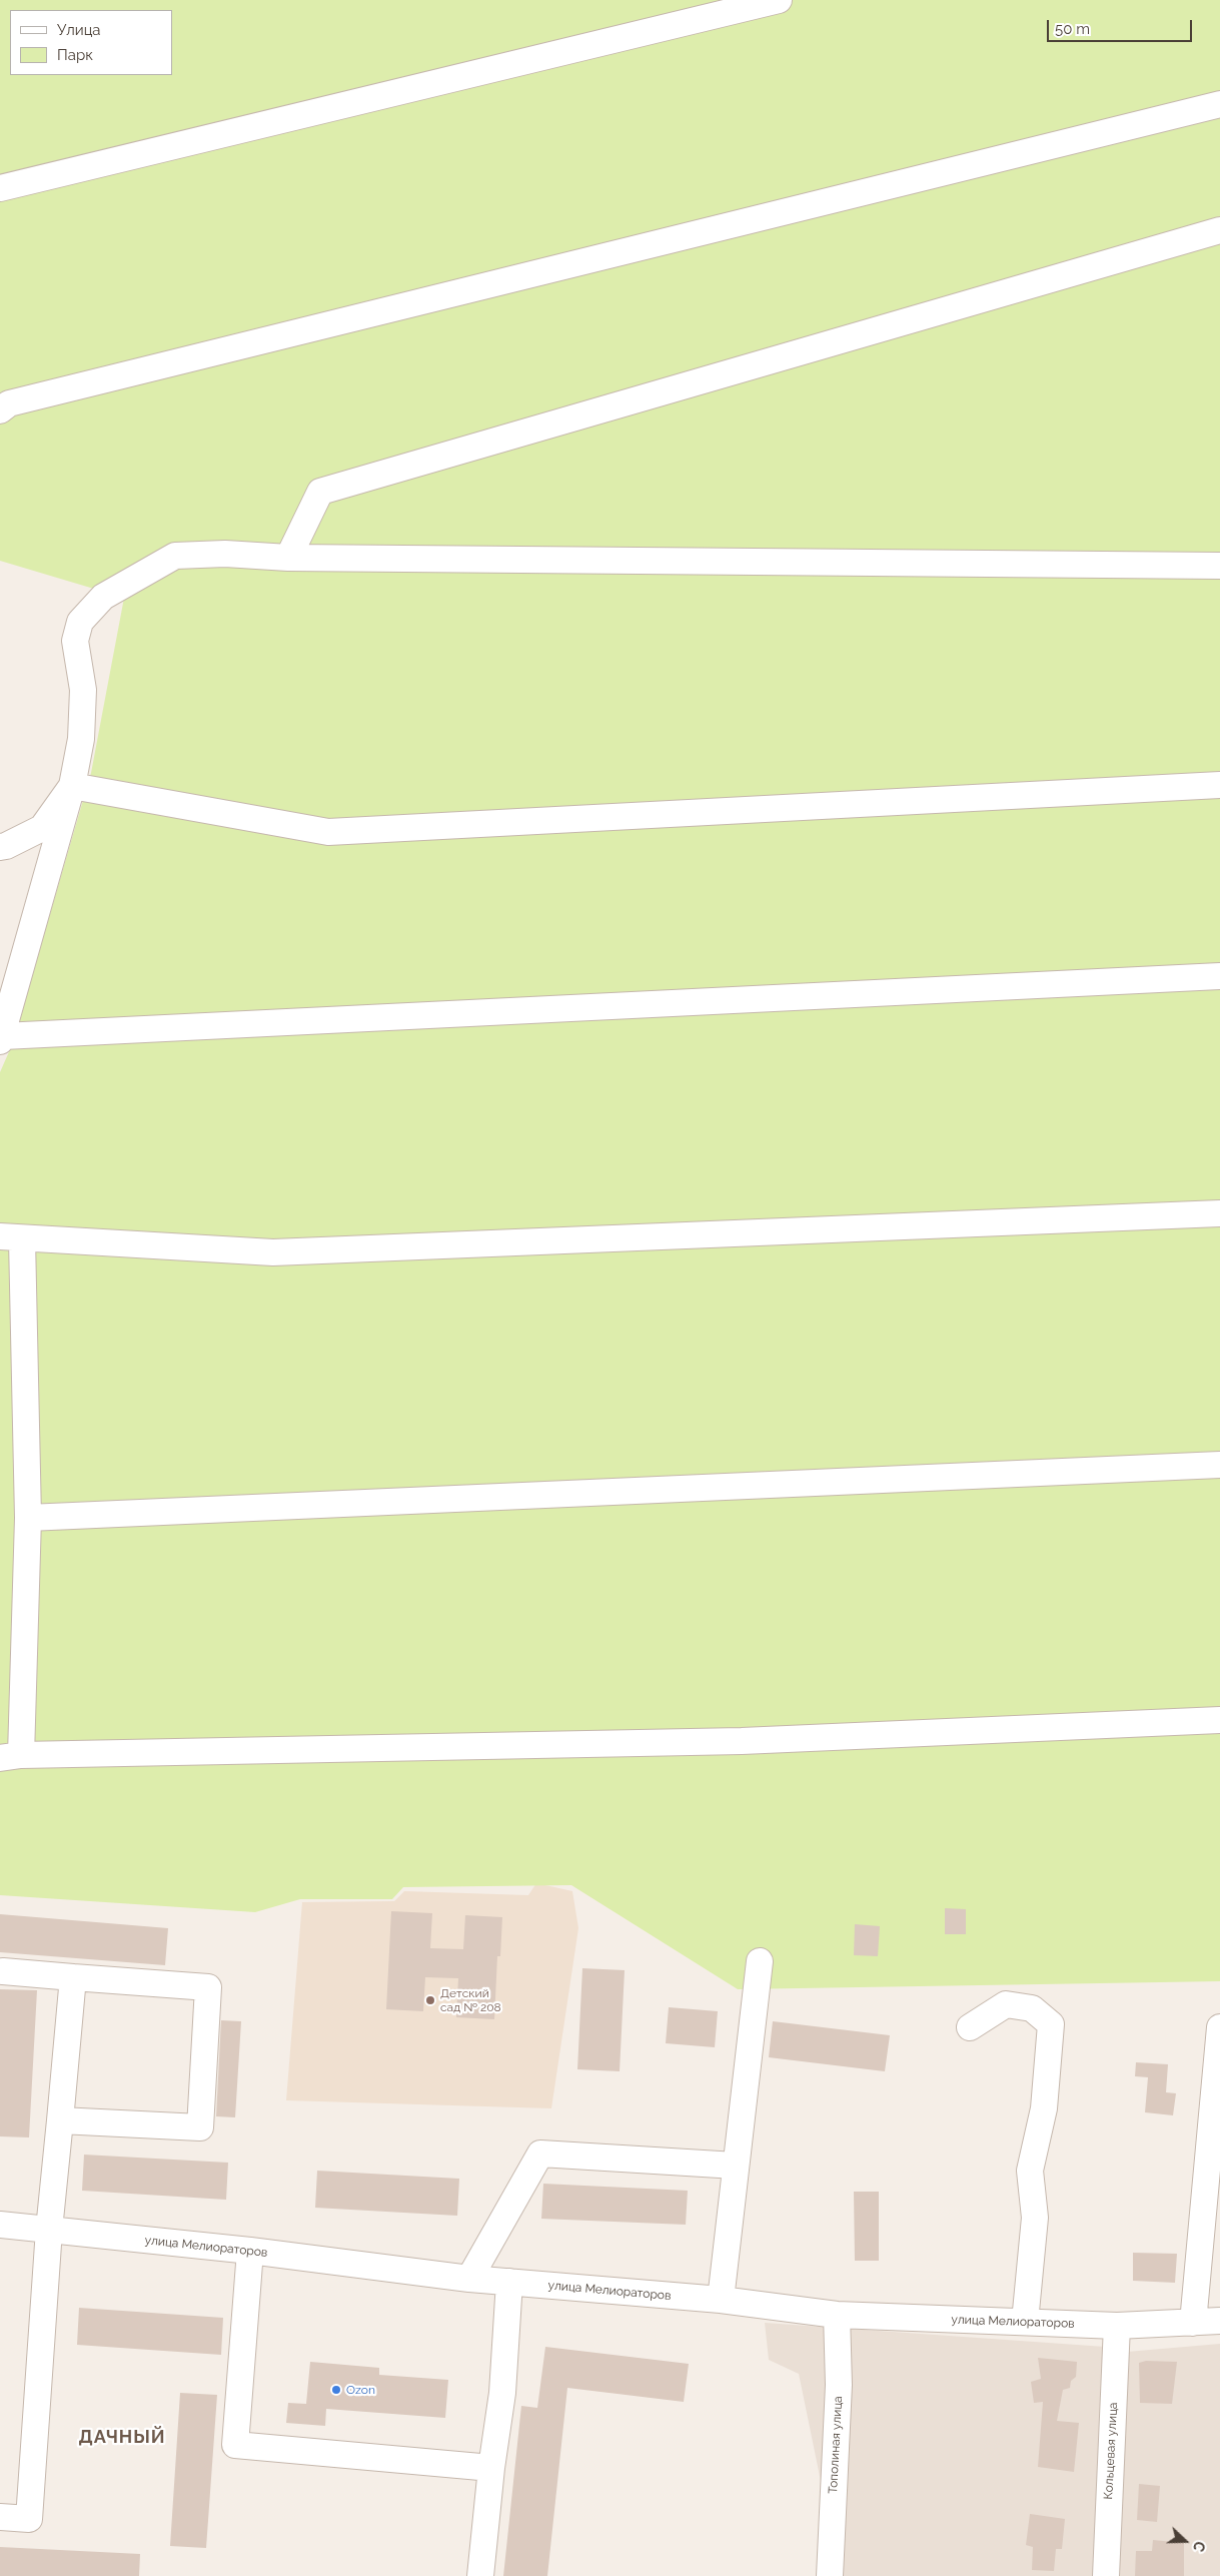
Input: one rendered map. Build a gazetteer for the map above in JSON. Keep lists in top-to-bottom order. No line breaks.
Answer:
{"streets":{"street":["улица Мелиораторов","Тополиная улица","Кольцевая улица"]},"crossings":[["улица Мелиораторов","Тополиная улица"],["улица Мелиораторов","Кольцевая улица"]],"districts":["ДАЧНЫЙ"],"places":["Детский сад № 208","Ozon"],"legend":["Улица","Парк"],"scale_bar":"50 m","north":"right"}
